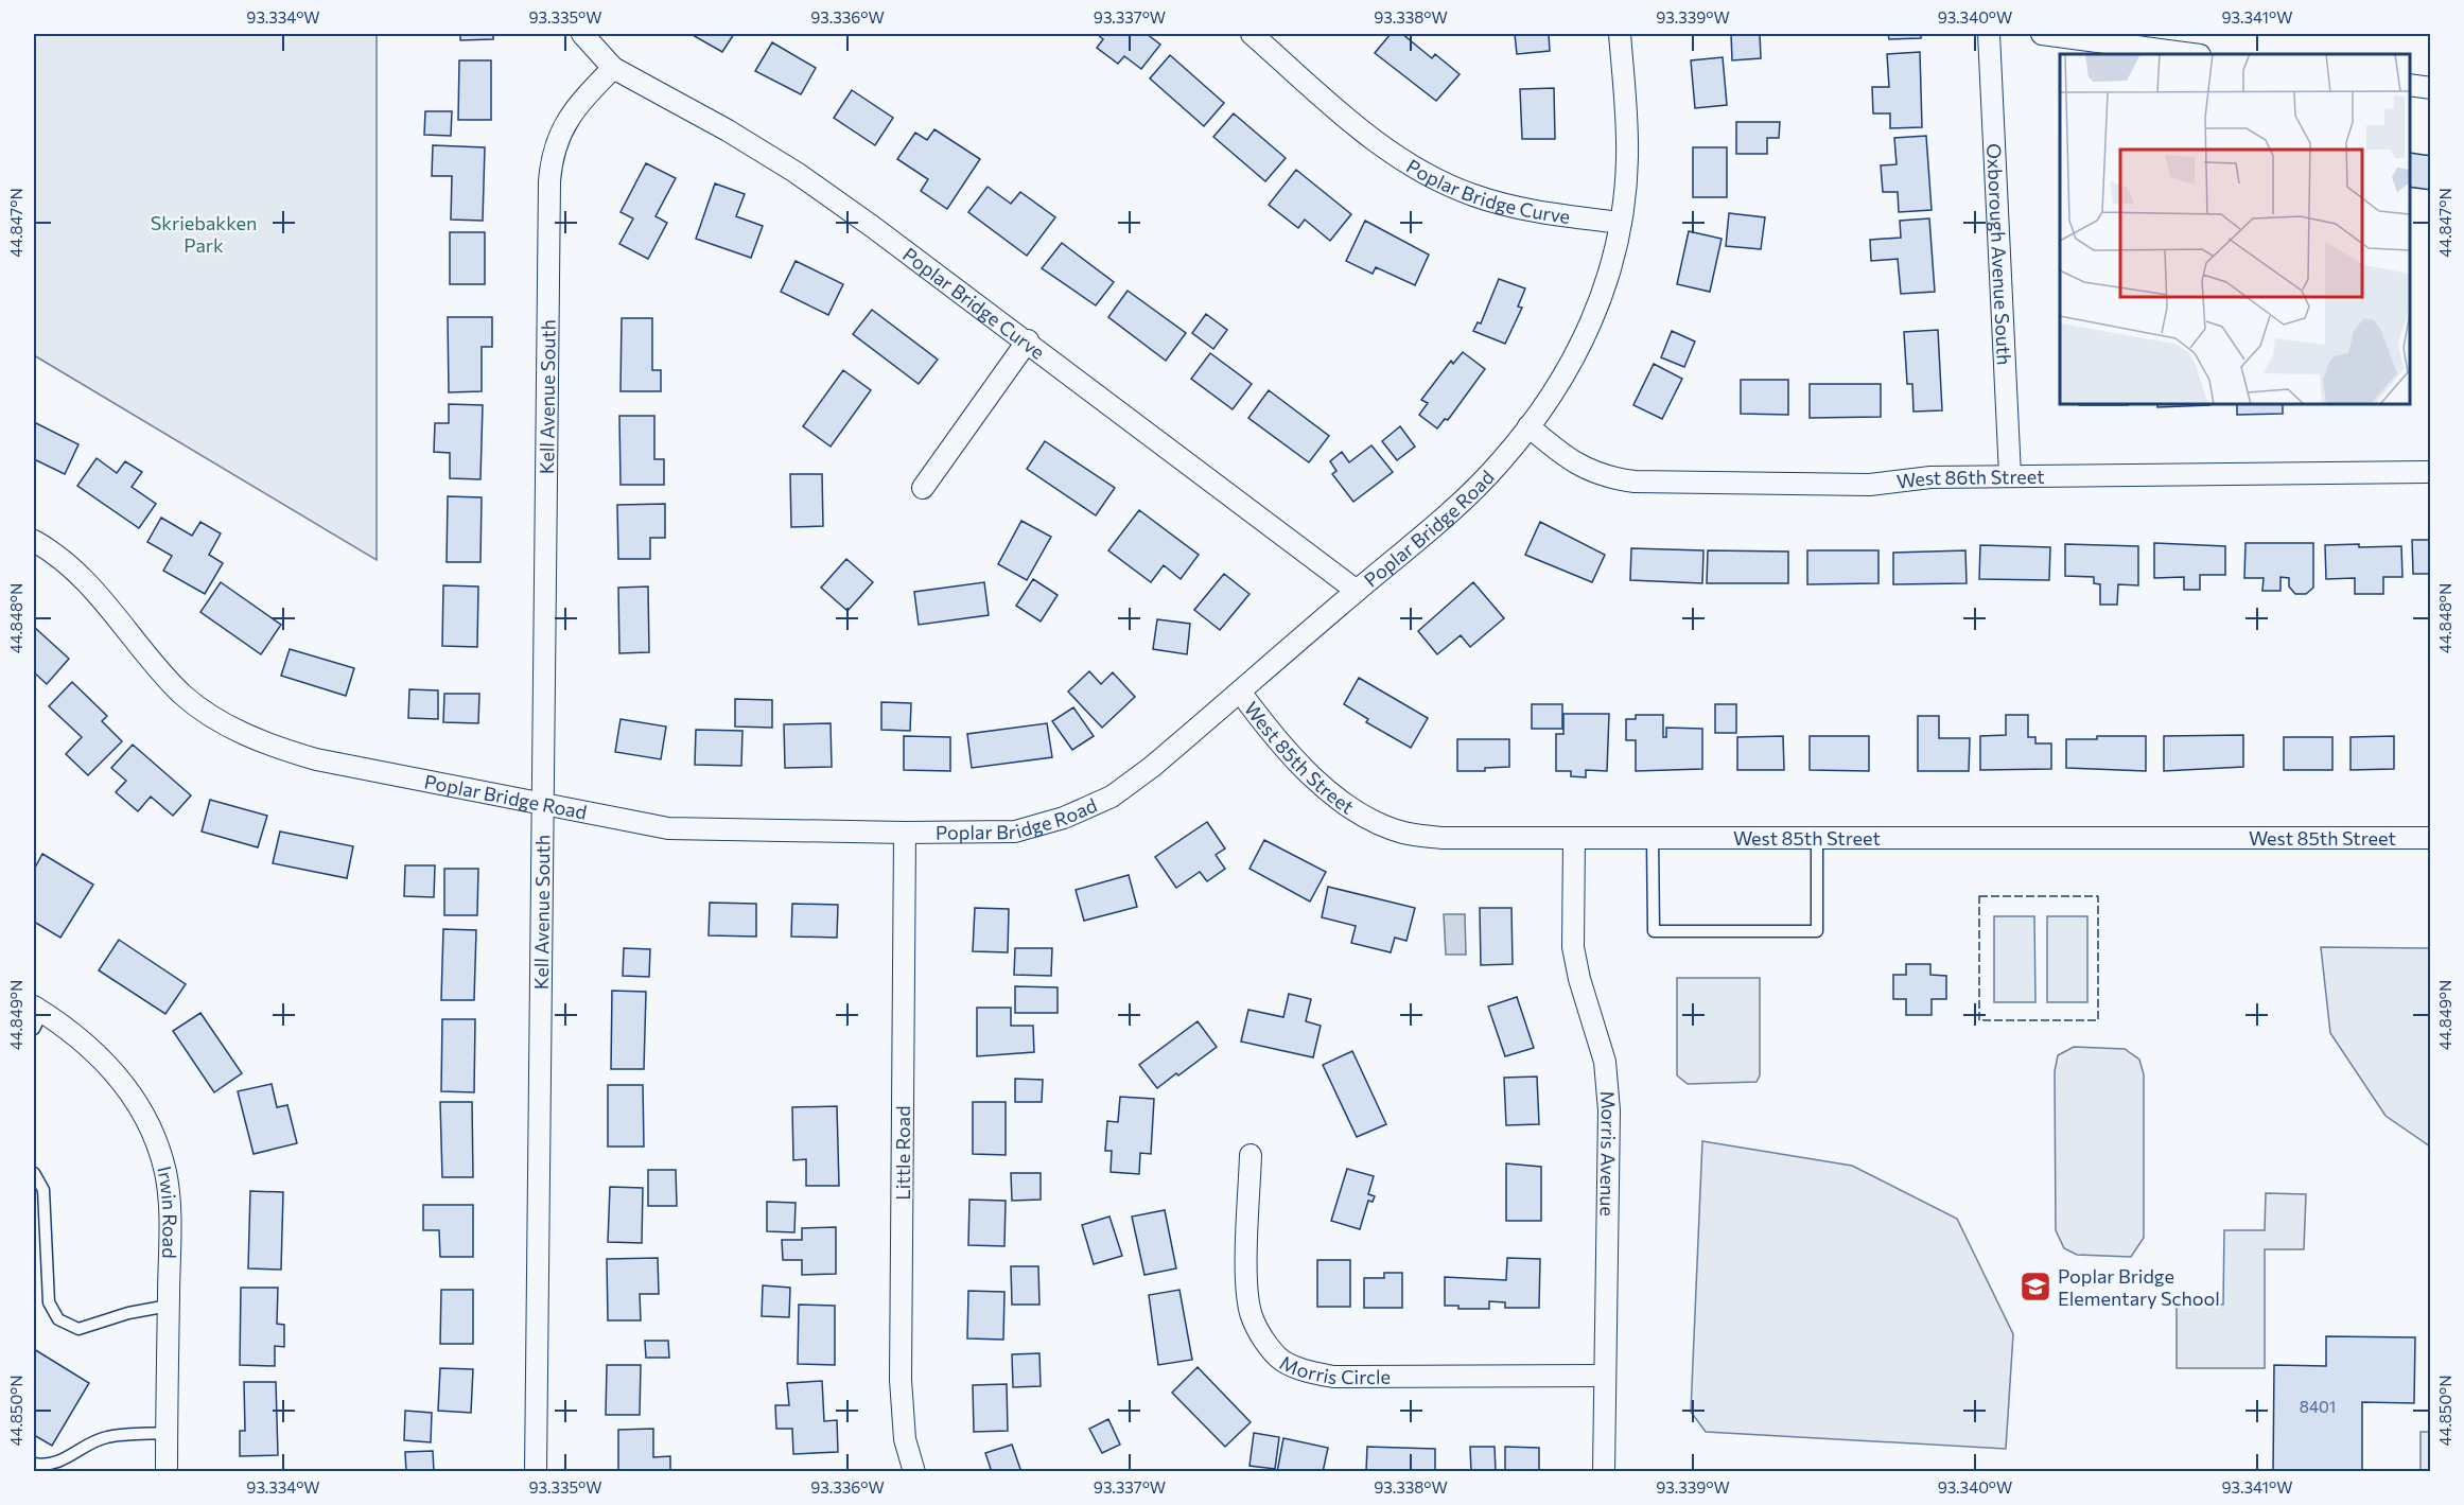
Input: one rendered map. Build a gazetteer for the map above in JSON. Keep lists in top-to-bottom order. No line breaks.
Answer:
{"streets":{"street":["Poplar Bridge Curve","Oxborough Avenue South","Kell Avenue South","West 86th Street","Poplar Bridge Road","West 85th Street","Little Road","Morris Avenue","Irwin Road","Morris Circle"]},"crossings":[["Poplar Bridge Curve","Kell Avenue South"],["Poplar Bridge Curve","Poplar Bridge Road"],["Oxborough Avenue South","West 86th Street"],["Kell Avenue South","Poplar Bridge Road"],["West 86th Street","Poplar Bridge Road"],["Poplar Bridge Road","West 85th Street"],["Poplar Bridge Road","Little Road"],["West 85th Street","Morris Avenue"],["Morris Avenue","Morris Circle"]],"parks":["Skriebakken Park"],"places":{"school or university":["Poplar Bridge Elementary School"]},"house_numbers":["8401"],"coordinates":["93.334°W","93.335°W","93.336°W","93.337°W","93.338°W","93.339°W","93.340°W","93.341°W","44.847°N","44.848°N","44.849°N","44.850°N"]}
